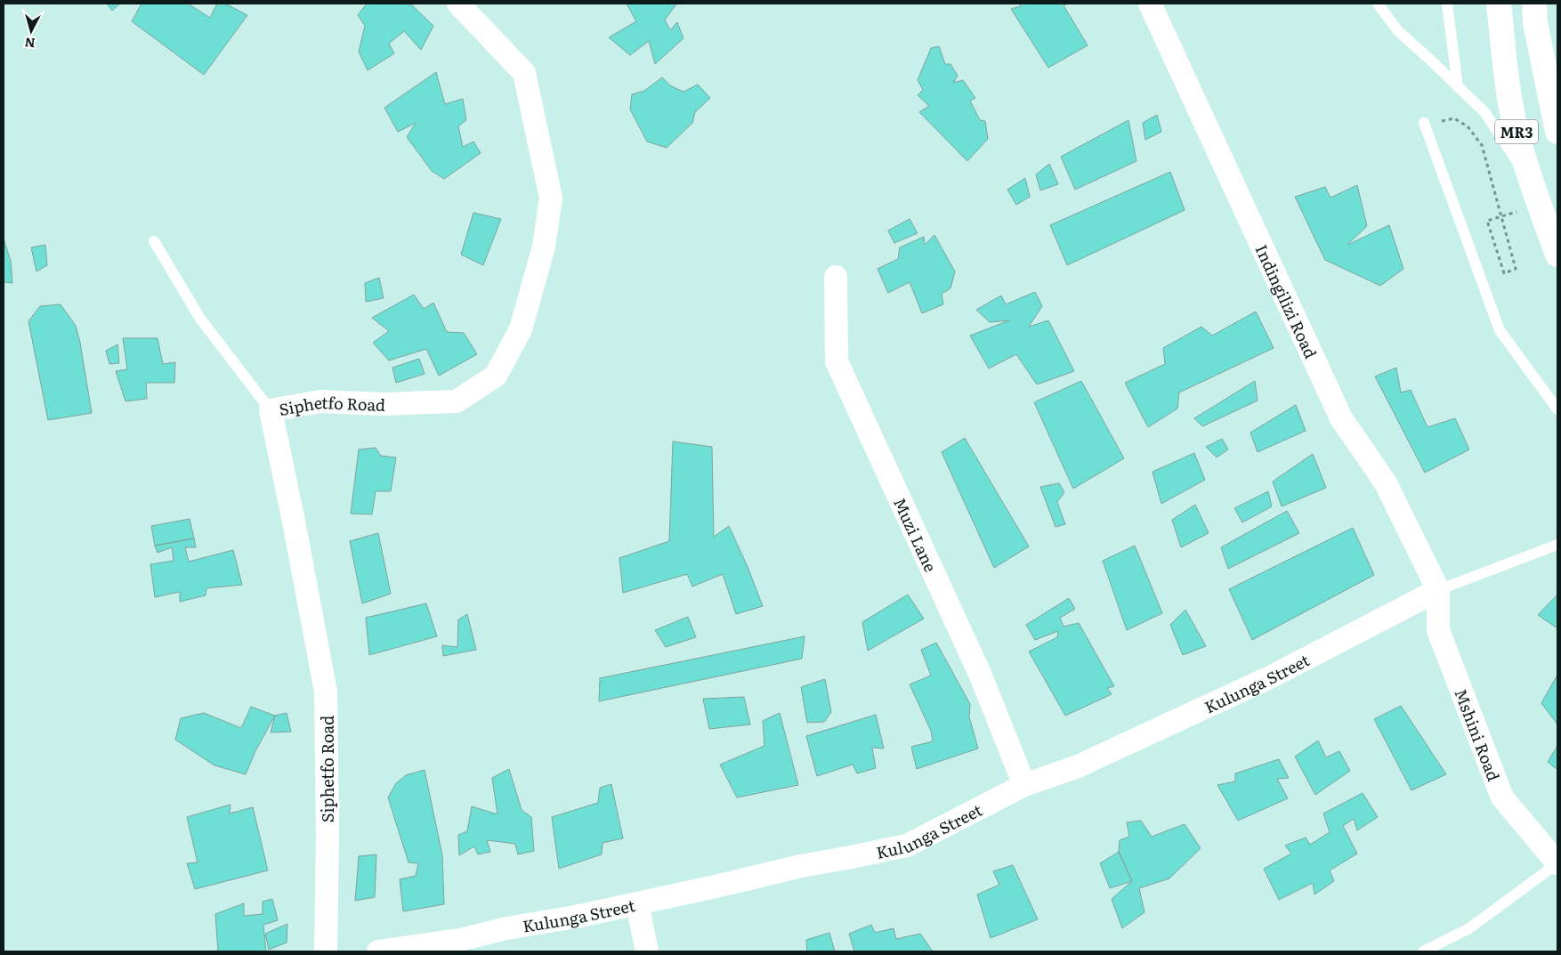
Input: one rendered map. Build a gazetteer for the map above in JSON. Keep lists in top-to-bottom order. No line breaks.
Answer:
{"streets":{"highway":["MR3"],"street":["Indingilizi Road","Siphetfo Road","Muzi Lane","Kulunga Street","Mshini Road"]},"crossings":[["Indingilizi Road","Kulunga Street"],["Indingilizi Road","Mshini Road"],["Muzi Lane","Kulunga Street"],["Kulunga Street","Mshini Road"]],"north":"bottom"}
